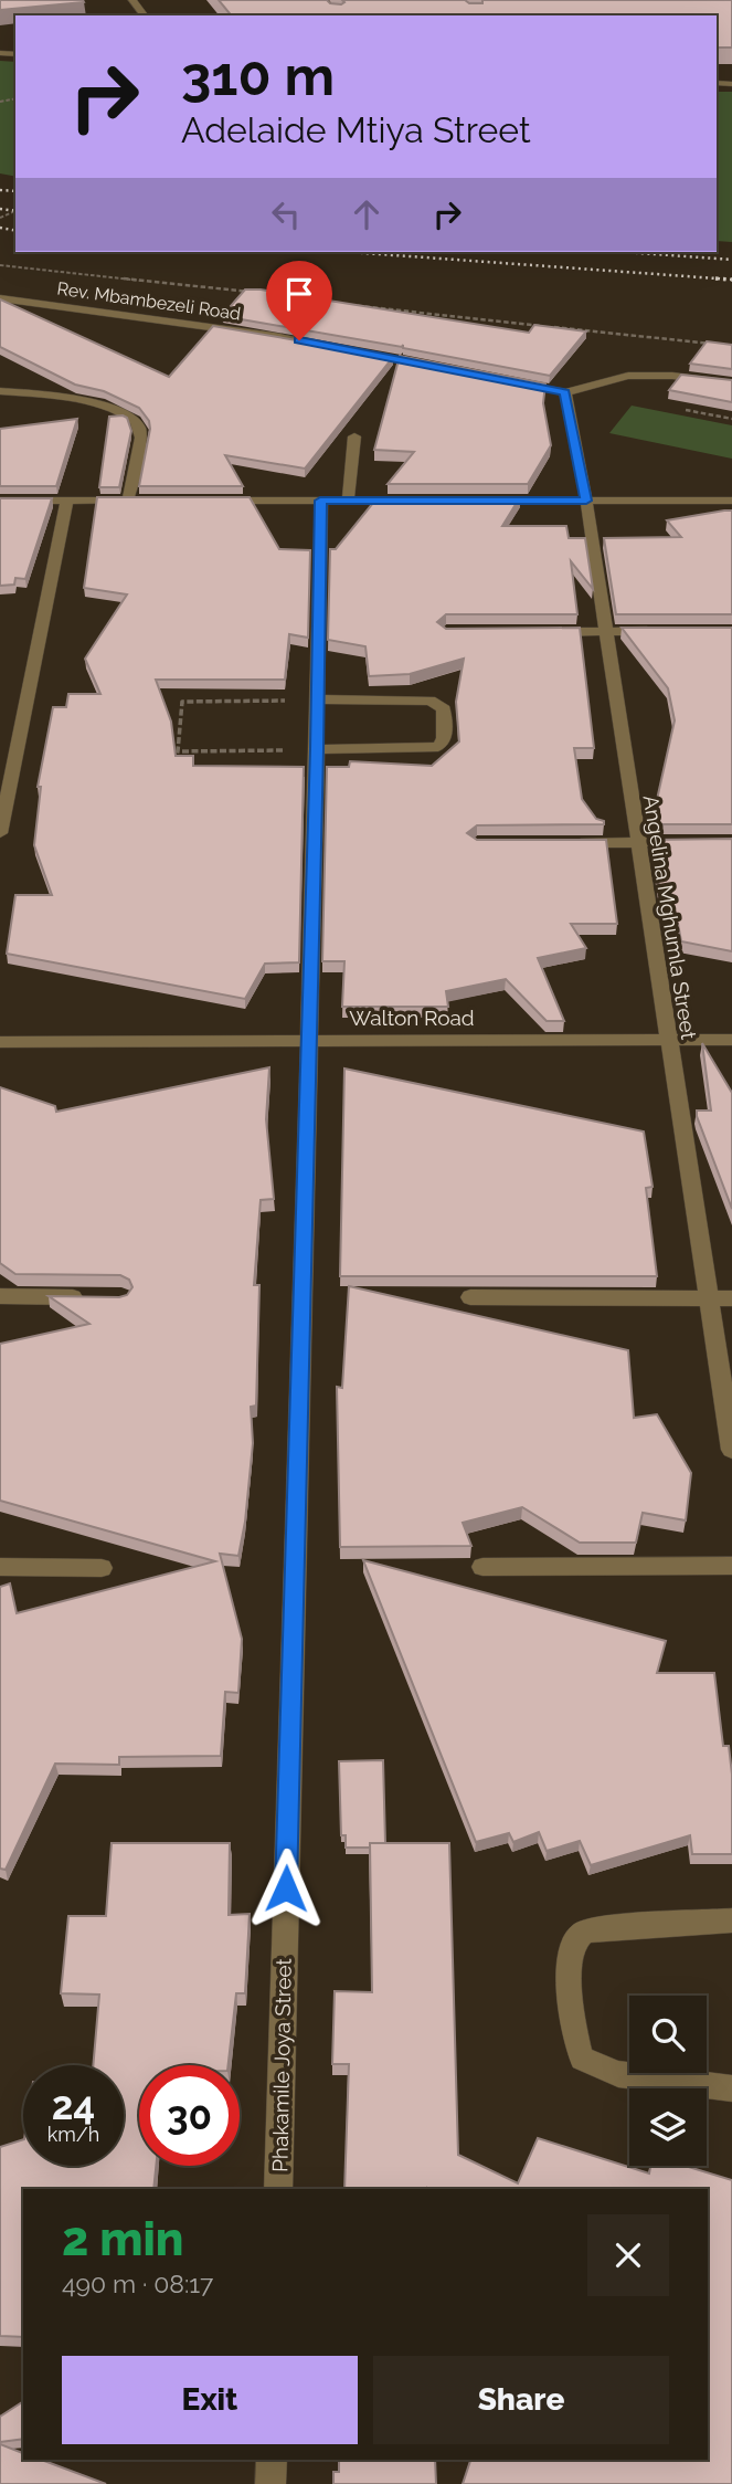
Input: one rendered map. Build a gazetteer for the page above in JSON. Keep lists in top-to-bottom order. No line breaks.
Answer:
{"streets":{"street":["Rev. Mbambezeli Road","Angelina Mghumla Street","Walton Road","Phakamile Joya Street"]},"crossings":[["Angelina Mghumla Street","Walton Road"],["Walton Road","Phakamile Joya Street"]],"page":{"turn":["310 m","Adelaide Mtiya Street"],"speed":"24 km/h","limit":"30","heading":["2 min","490 m · 08:17"],"buttons":["Exit","Share"]}}
